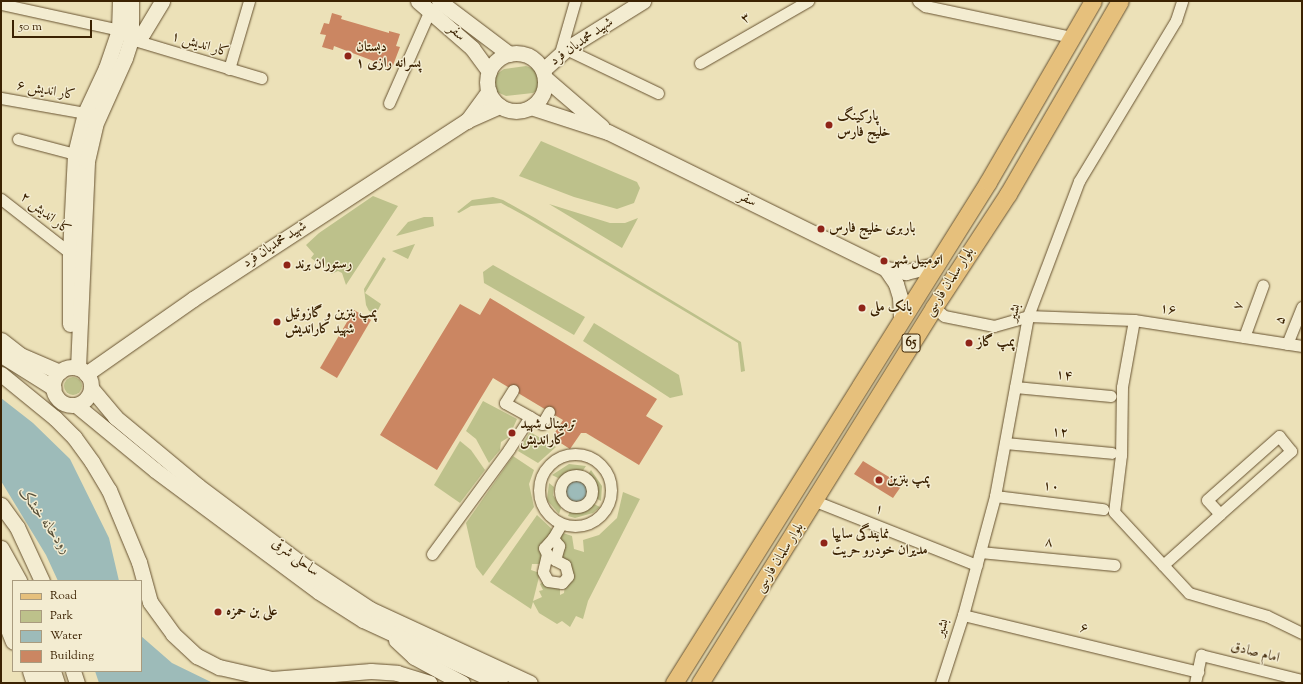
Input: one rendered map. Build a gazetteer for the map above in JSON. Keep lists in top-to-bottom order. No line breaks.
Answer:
{"streets":{"main road":["سفر","شهید محمدیان فرد","بلوار سلمان فارسی","65","ساحلی شرقی"],"street":["۳","۱ کار اندیش","۶ کار اندیش","۲ کار اندیش","۷","۱۶","بشیر","۵","۱۴","۱۲","۱۰","۱","۸","۶","امام صادق"]},"crossings":[["سفر","شهید محمدیان فرد"],["سفر","بلوار سلمان فارسی"],["شهید محمدیان فرد","ساحلی شرقی"],["بلوار سلمان فارسی","۱۶"],["بلوار سلمان فارسی","۱"],["۷","۱۶"],["۱۶","بشیر"],["۱۶","۵"],["بشیر","۱۴"],["بشیر","۱۲"],["بشیر","۱۰"],["بشیر","۱"],["بشیر","۸"],["بشیر","۶"],["۶","امام صادق"]],"water":["رودخانه خشک"],"places":["دبستان پسرانه رازی ۱","پارکینگ خلیج فارس","باربری خلیج فارس","اتومبیل شهر","رستوران برند","بانک ملی","پمپ بنزین و گازوئیل شهید کاراندیش","پمپ گاز","ترمینال شهید کاراندیش","پمپ بنزین","نمایندگی سایپا مدیران خودرو حریت","علی بن حمزه"],"legend":["Road","Park","Water","Building"],"scale_bar":"50 m"}
